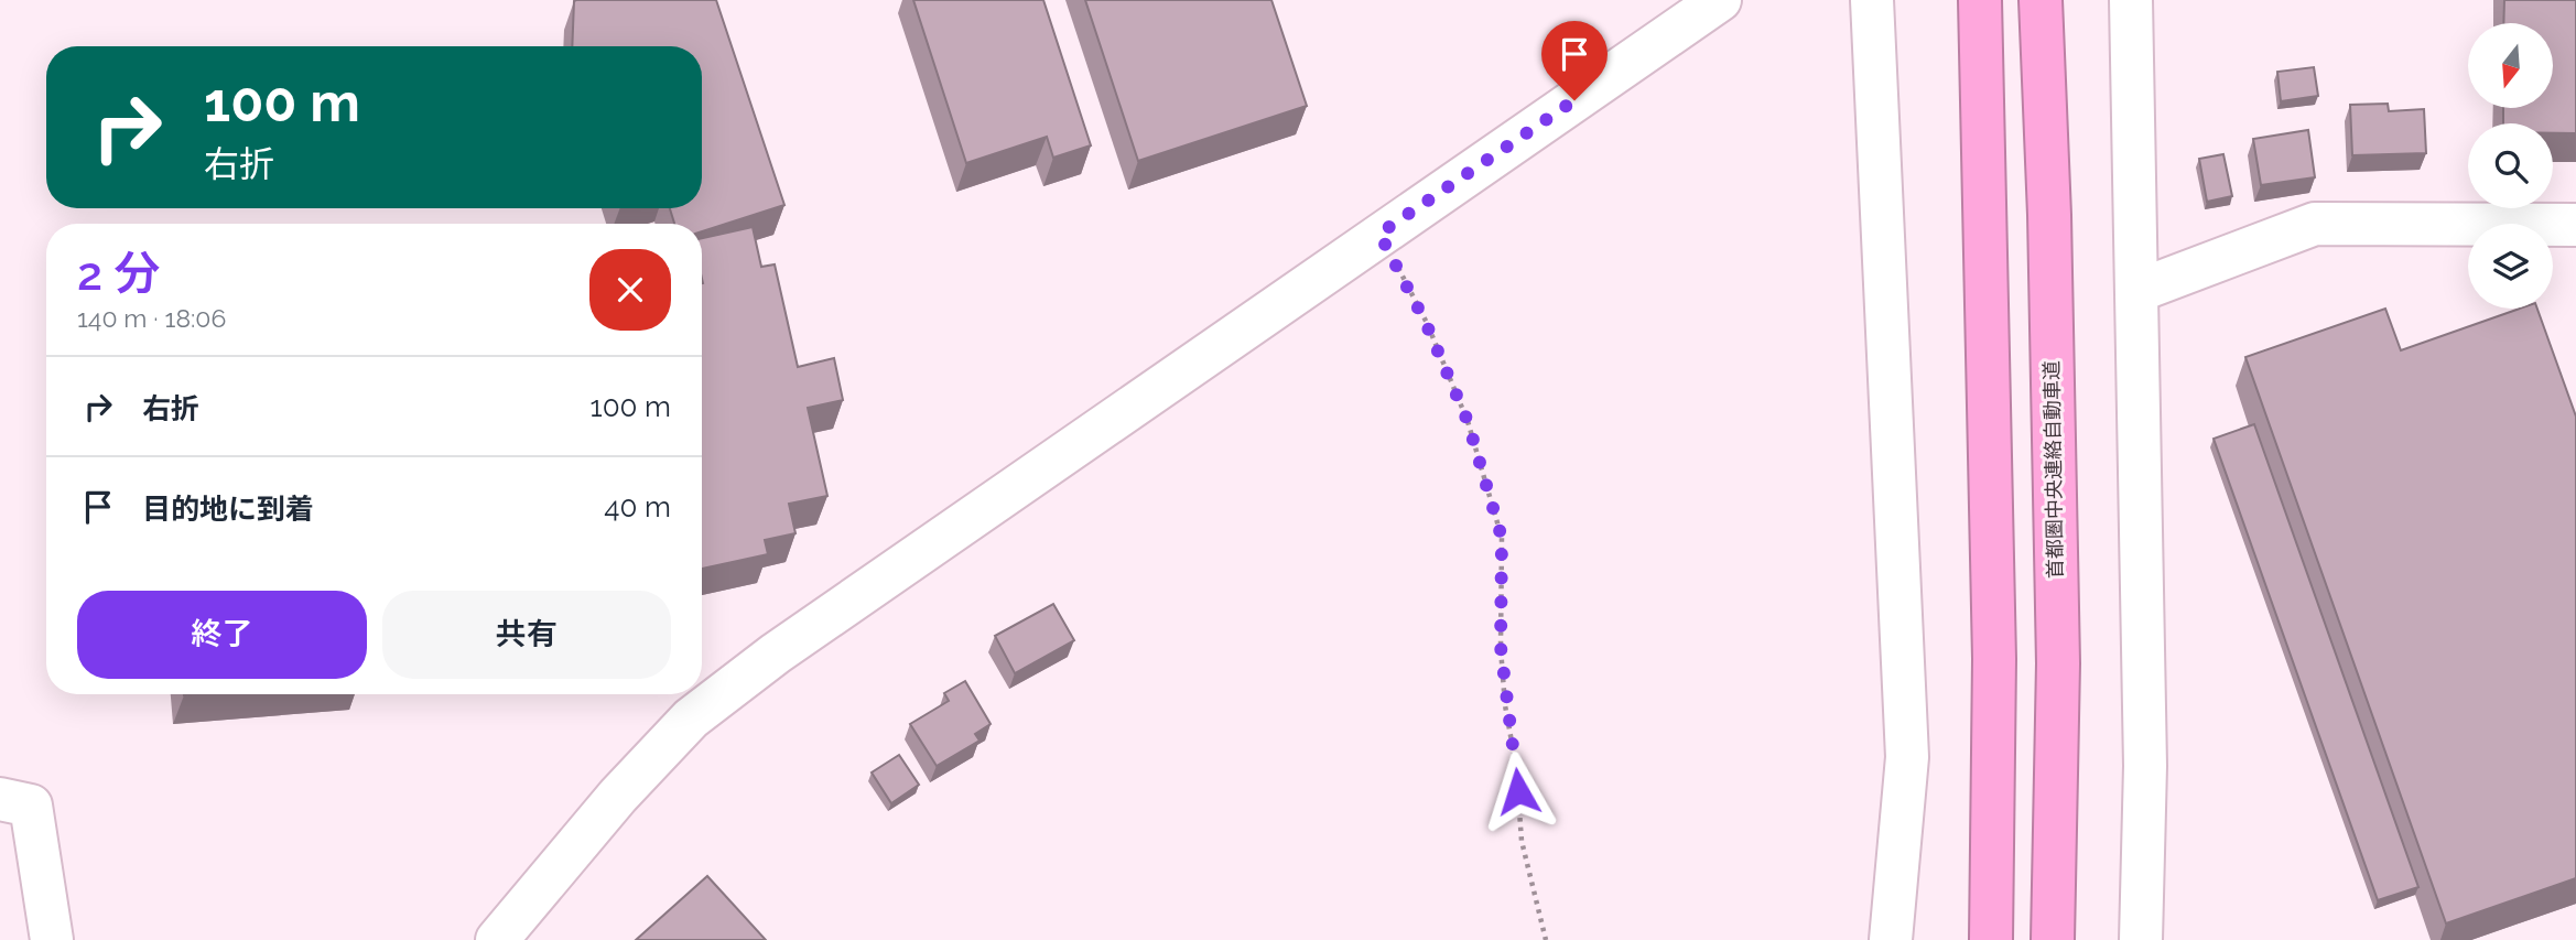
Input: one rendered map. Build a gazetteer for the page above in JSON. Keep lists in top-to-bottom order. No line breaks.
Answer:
{"streets":{"highway":["首都圏中央連絡自動車道"]},"north":"bottom","page":{"turn":["100 m","右折"],"heading":["2 分","140 m · 18:06"],"list":[{"name":"右折","value":"100 m"},{"name":"目的地に到着","value":"40 m"}],"buttons":["終了","共有"]}}
